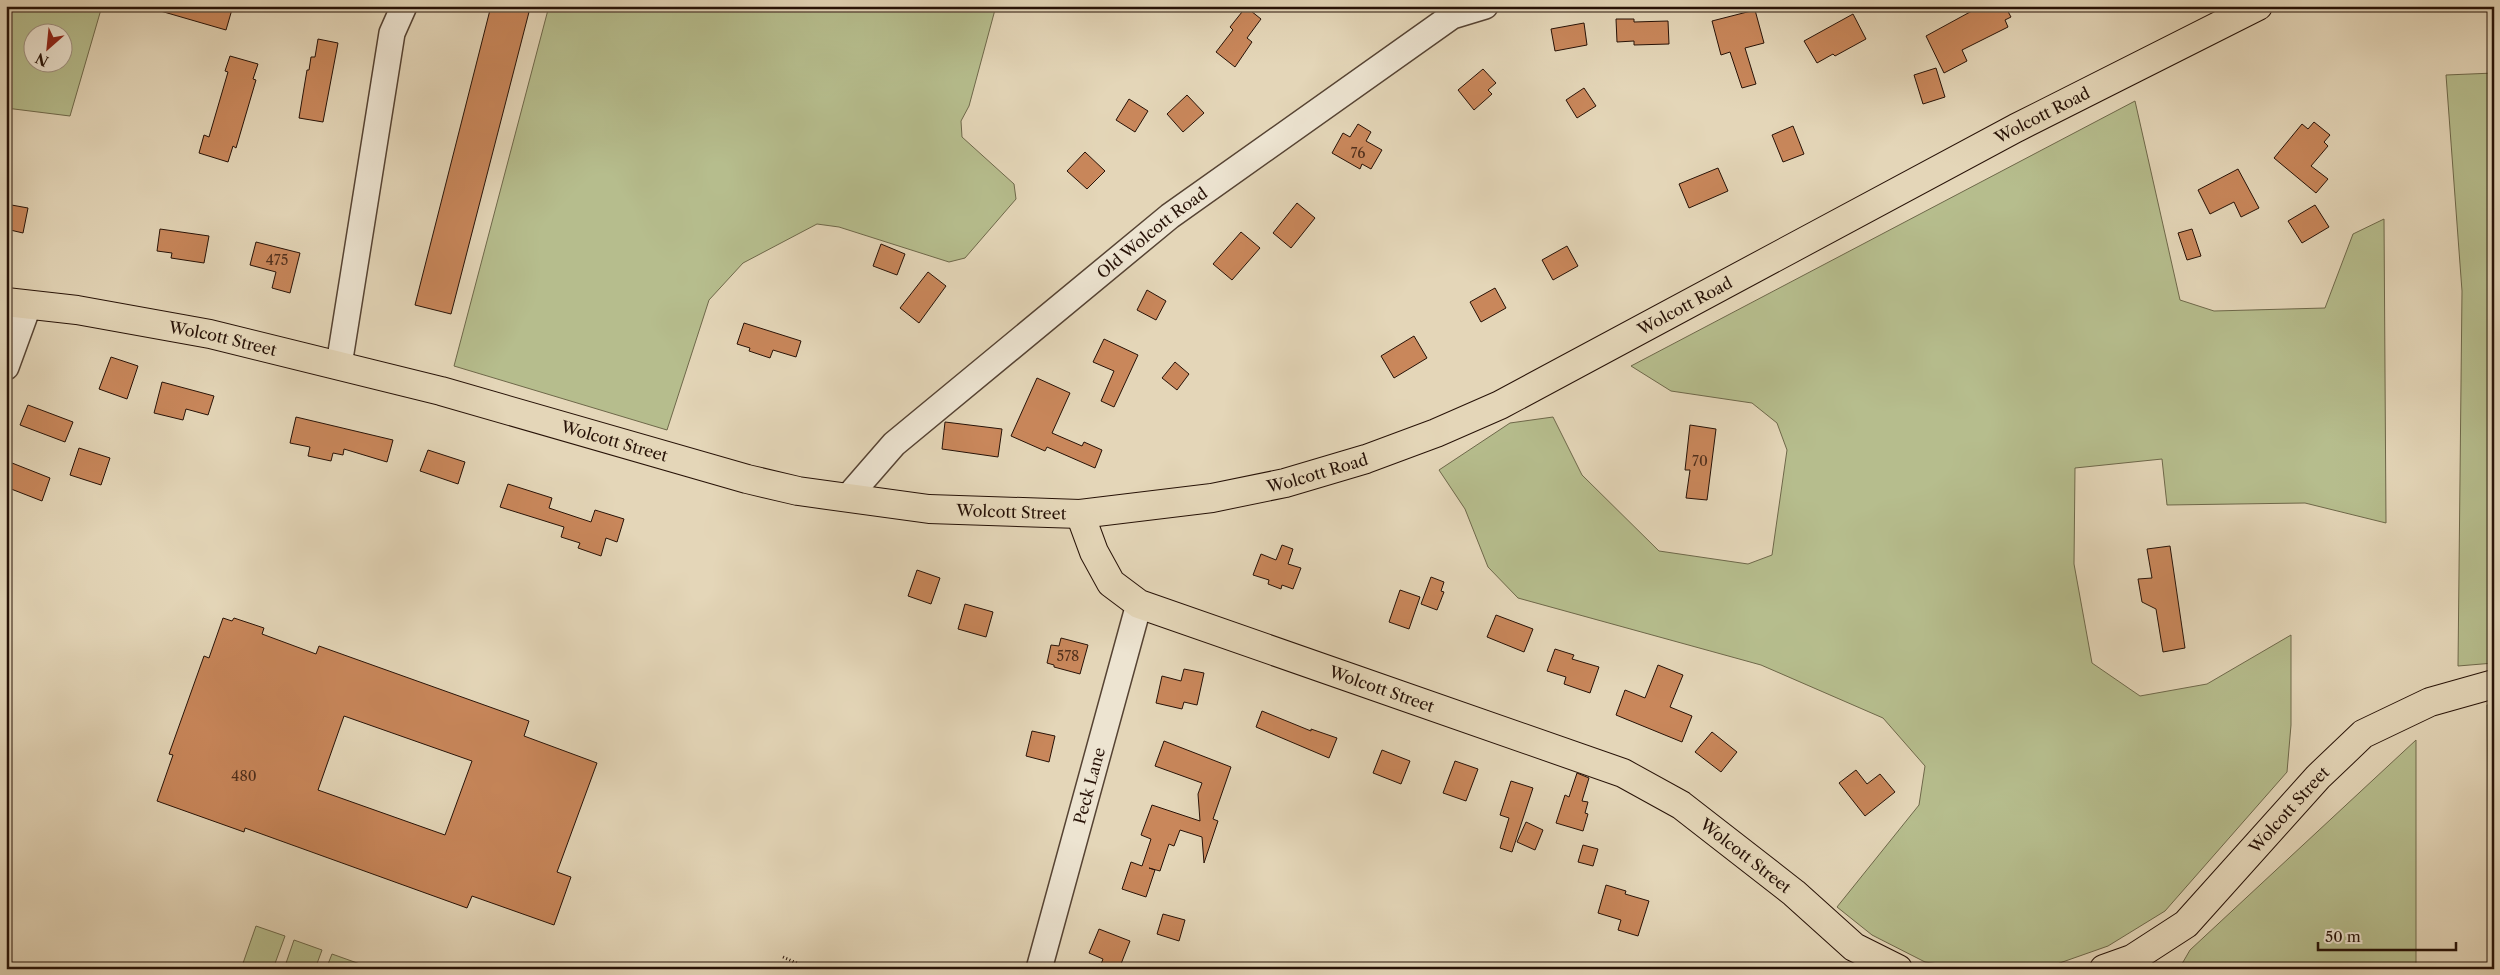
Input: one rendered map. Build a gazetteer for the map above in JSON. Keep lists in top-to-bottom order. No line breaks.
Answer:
{"streets":{"main road":["Wolcott Road","Wolcott Street"],"street":["Old Wolcott Road","Peck Lane"]},"crossings":[["Wolcott Road","Wolcott Street"],["Old Wolcott Road","Wolcott Street"],["Wolcott Street","Peck Lane"]],"house_numbers":["76","475","70","578","480"],"scale_bar":"50 m","north":"bottom left"}
